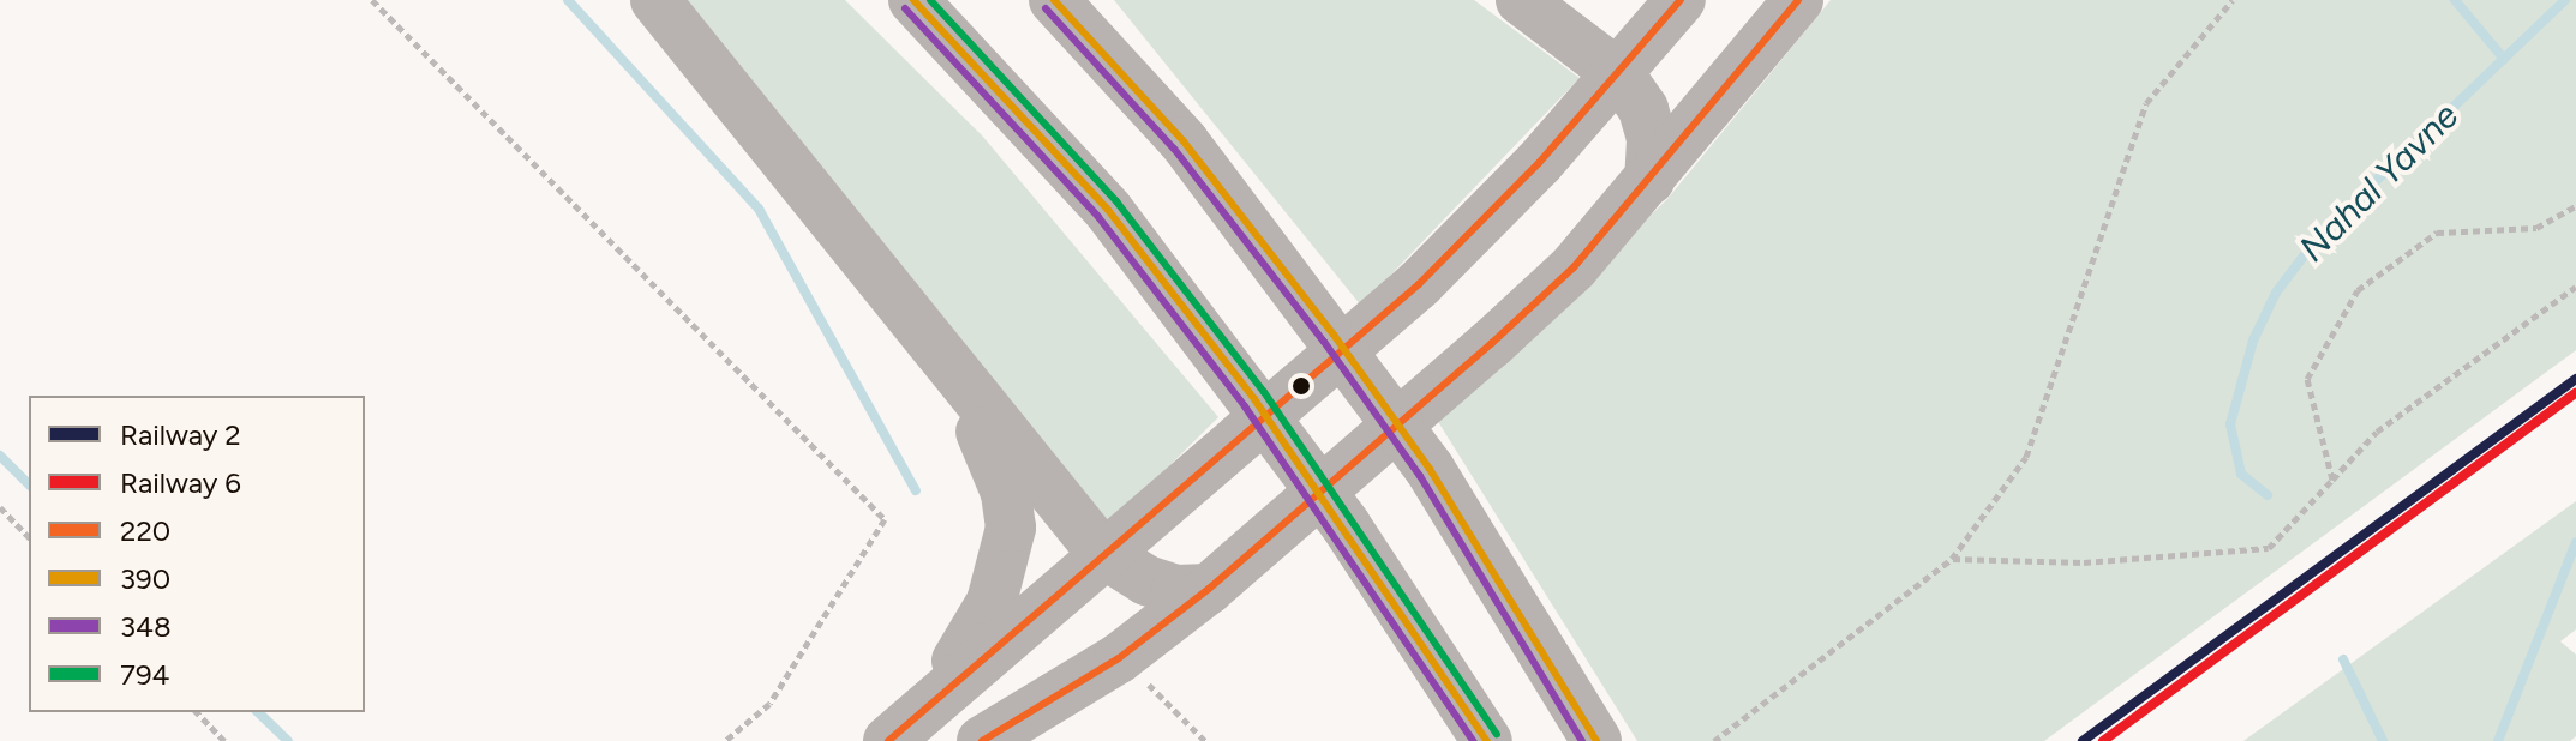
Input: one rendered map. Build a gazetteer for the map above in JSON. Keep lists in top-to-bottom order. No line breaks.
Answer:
{"water":["Nahal Yavne"],"lines":["transit line 220","transit line 390","transit line 794","transit line 348","rail line 2","rail line 6"],"legend":["Railway 2","Railway 6","220","390","348","794"]}
